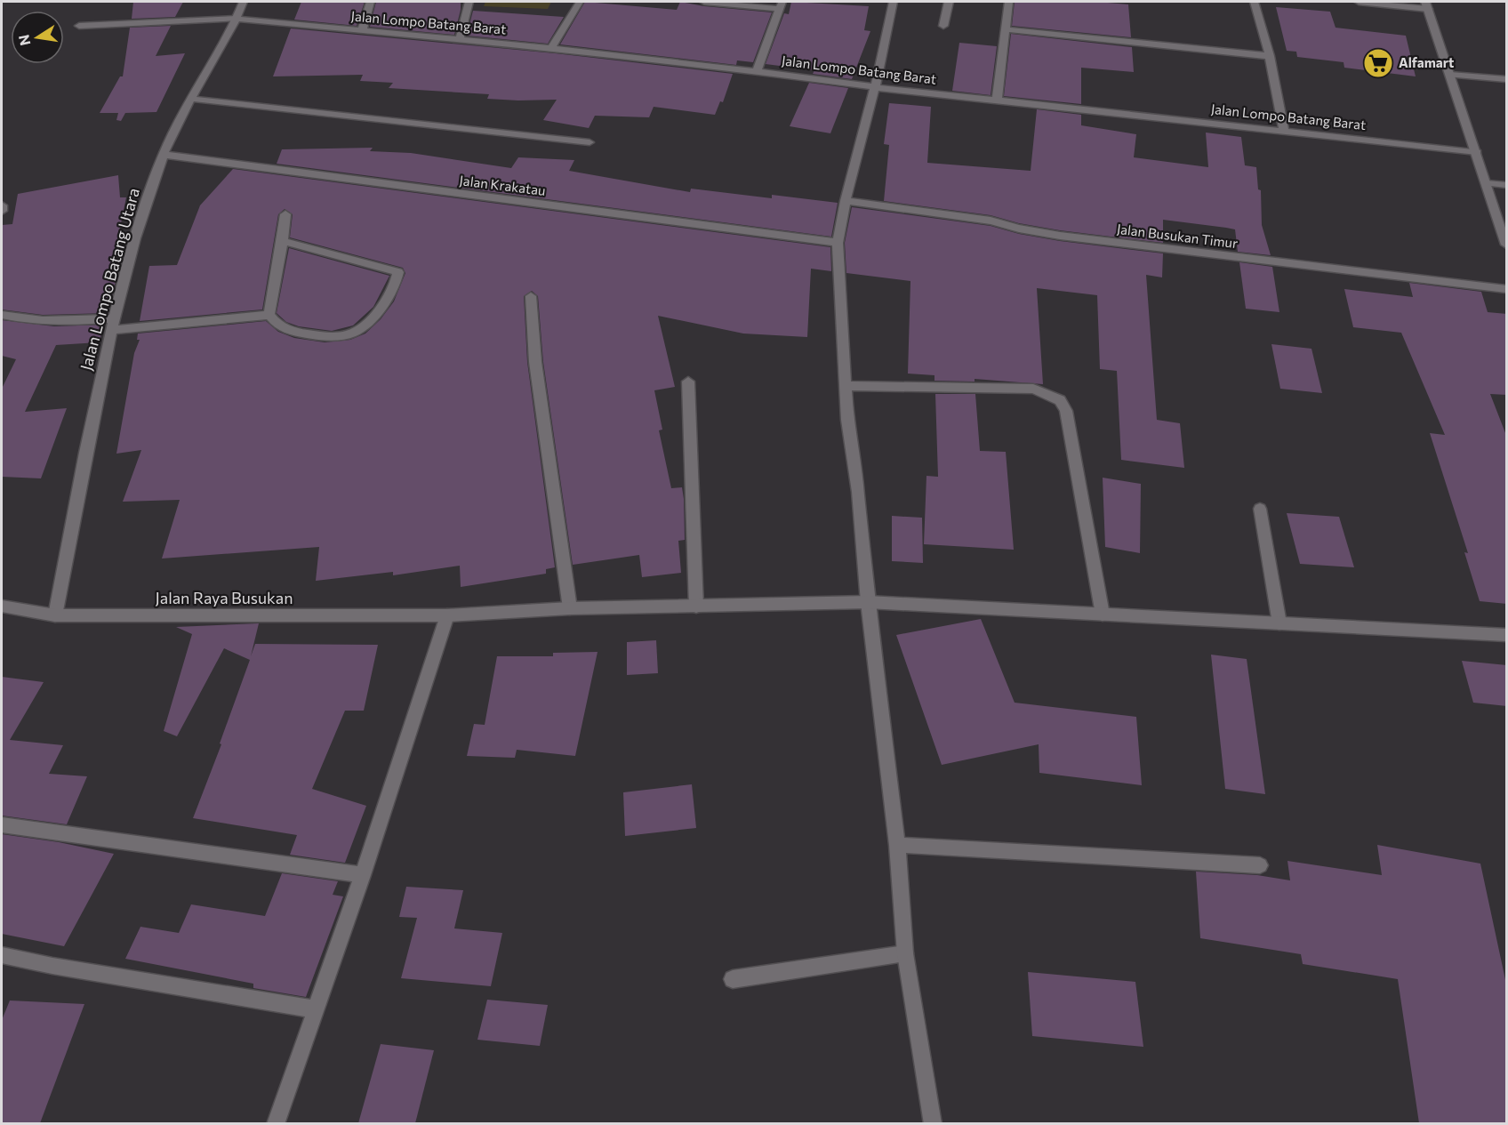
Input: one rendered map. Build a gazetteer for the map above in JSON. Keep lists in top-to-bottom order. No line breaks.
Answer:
{"streets":{"street":["Jalan Lompo Batang Barat","Jalan Krakatau","Jalan Busukan Timur","Jalan Lompo Batang Utara","Jalan Raya Busukan"]},"crossings":[["Jalan Lompo Batang Barat","Jalan Lompo Batang Utara"],["Jalan Krakatau","Jalan Lompo Batang Utara"],["Jalan Lompo Batang Utara","Jalan Raya Busukan"]],"places":{"supermarket":["Alfamart"]},"north":"left"}
